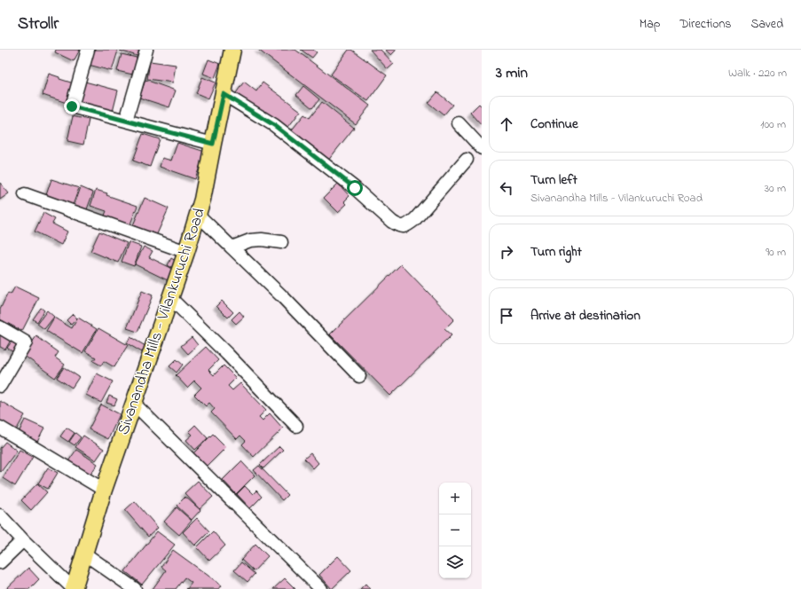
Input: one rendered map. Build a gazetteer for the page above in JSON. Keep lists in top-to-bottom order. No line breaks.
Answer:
{"streets":{"main road":["Sivanandha Mills - Vilankuruchi Road"]},"page":{"header":"Strollr","nav":["Map","Directions","Saved"],"heading":["3 min","Walk · 220 m"],"list":[["Continue","100 m"],["Turn left","Sivanandha Mills - Vilankuruchi Road","30 m"],["Turn right","90 m"],"Arrive at destination"],"map_buttons":["+","−"]}}
